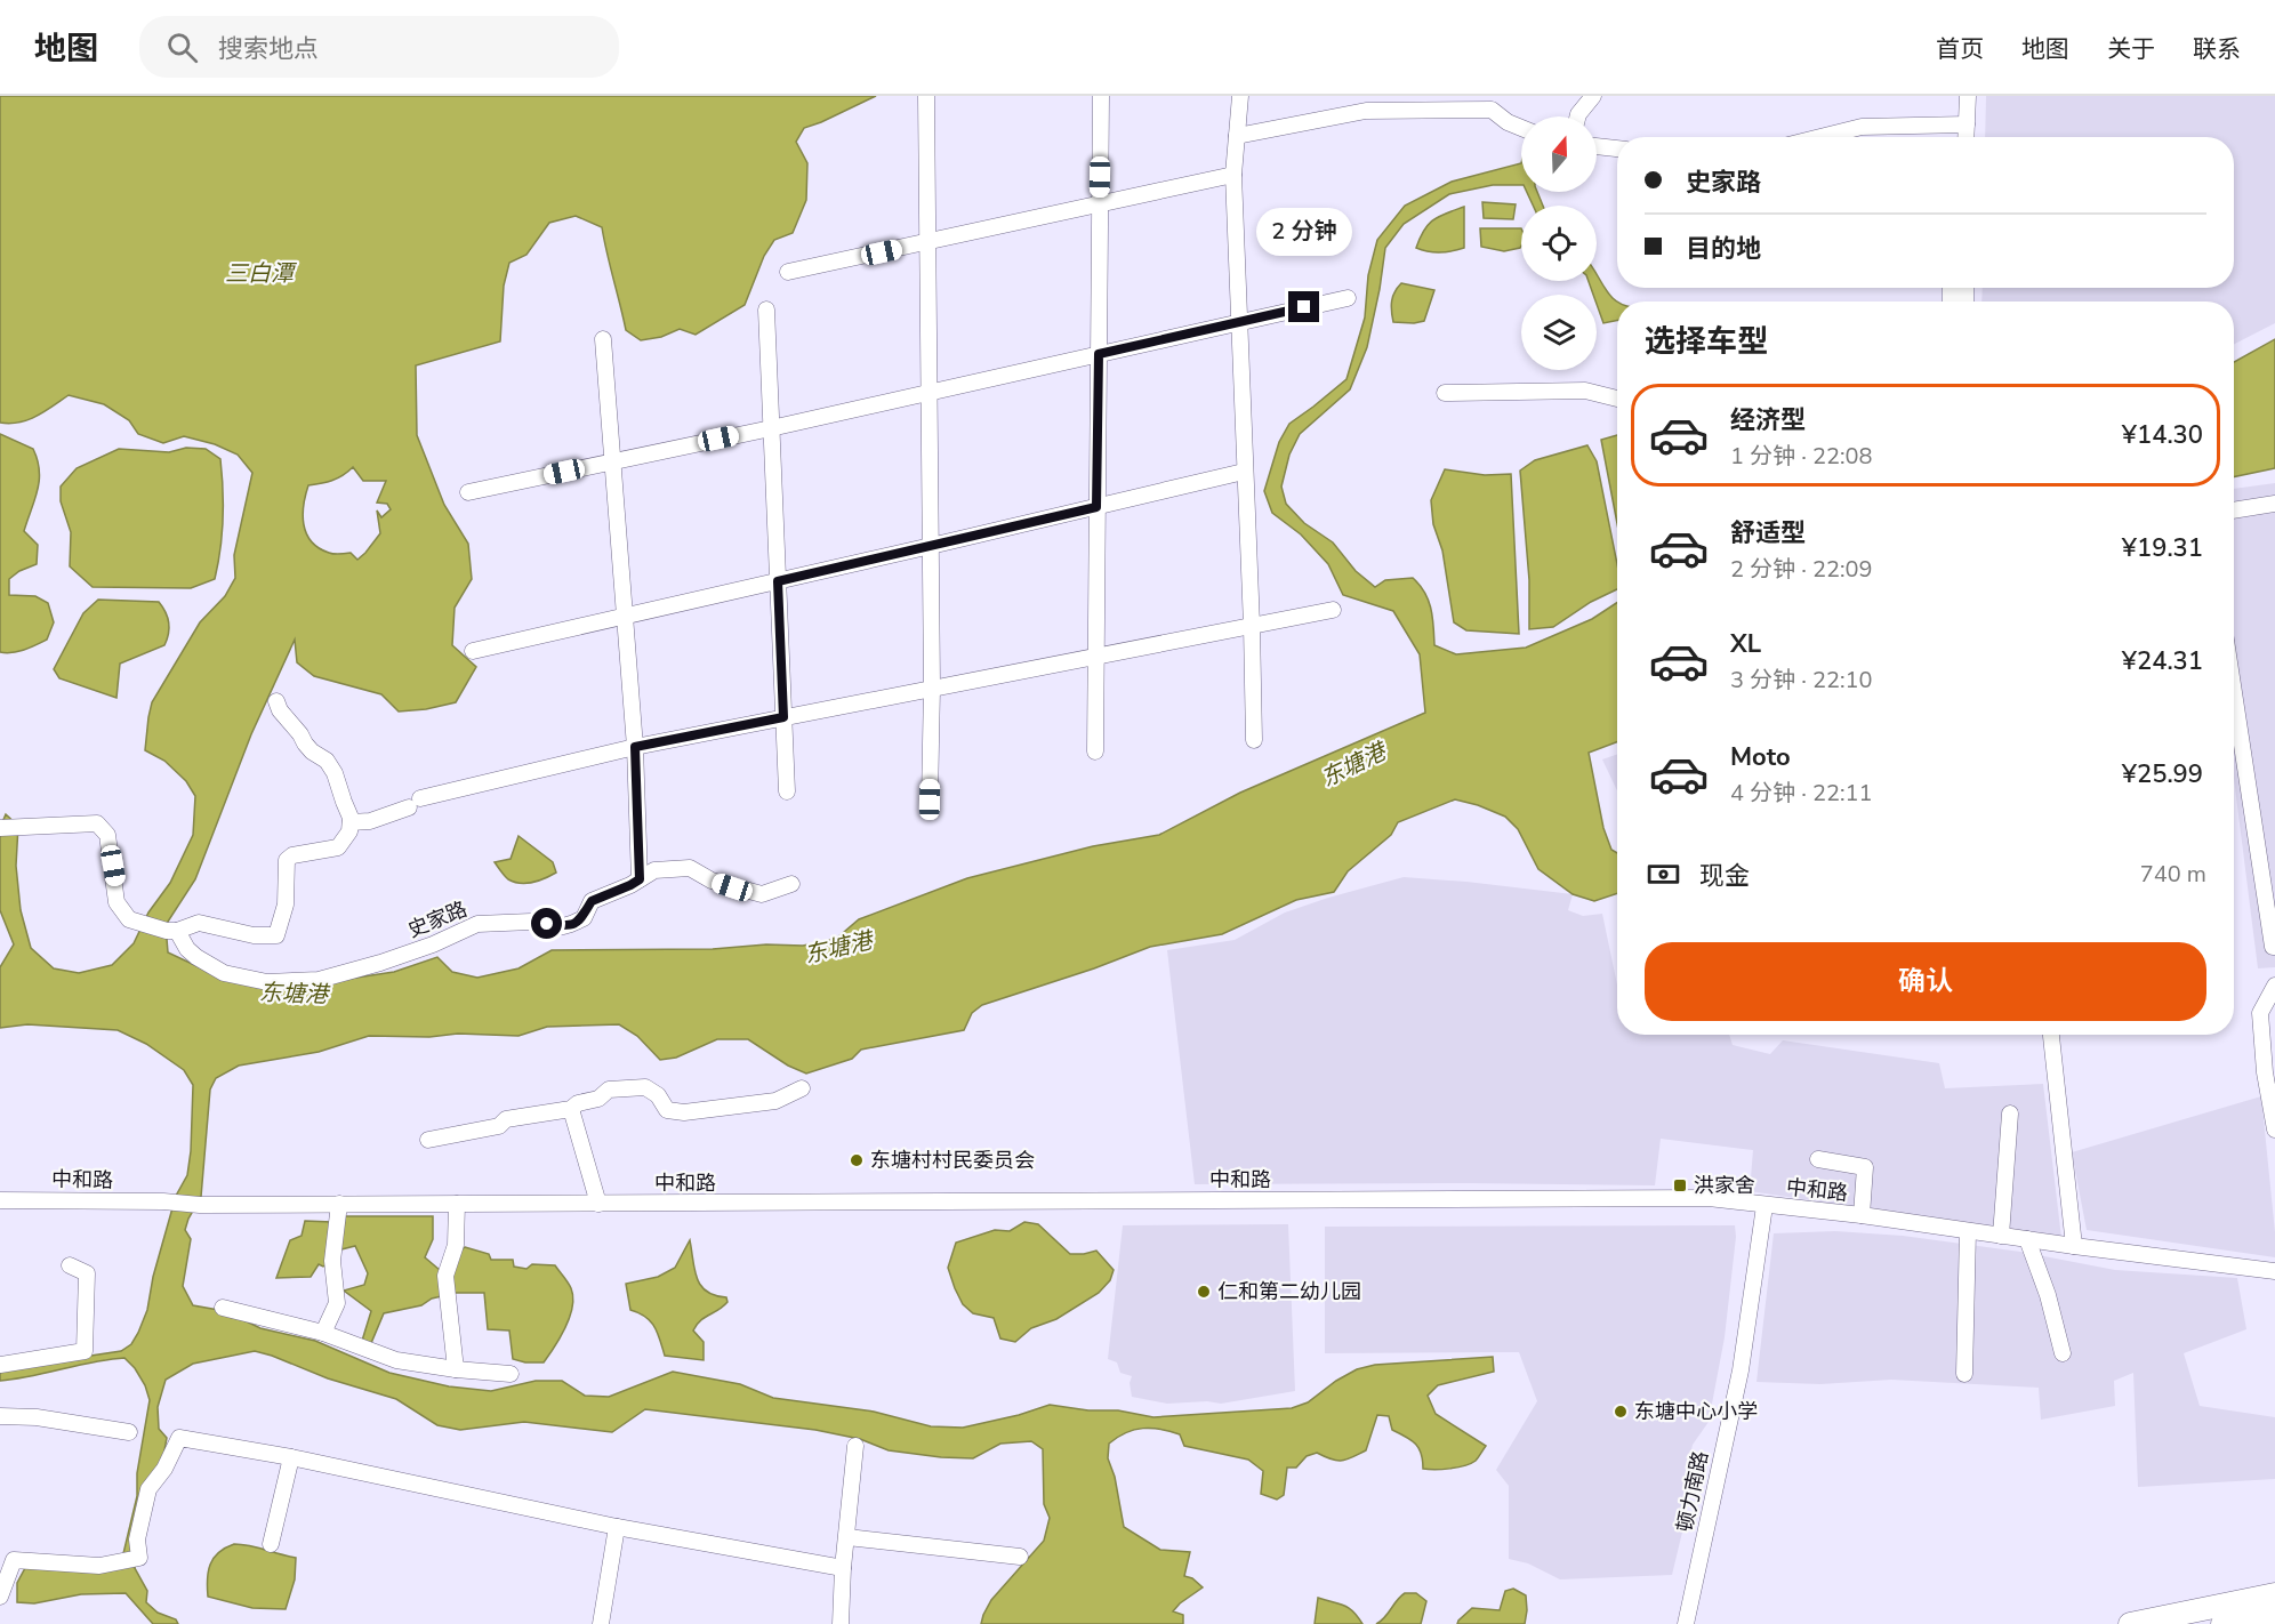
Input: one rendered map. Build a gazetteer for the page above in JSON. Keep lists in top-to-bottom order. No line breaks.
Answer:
{"streets":{"street":["史家路","中和路","顿力南路"]},"crossings":[["中和路","顿力南路"]],"water":["三白潭","东塘港"],"places":{"other":["东塘村村民委员会","仁和第二幼儿园","东塘中心小学"],"transit":["洪家舍"]},"north":"top","page":{"header":"地图","search":"搜索地点","nav":["首页","地图","关于","联系"],"banner":["史家路","目的地"],"bubble":"2 分钟","heading":"选择车型","list":[{"name":"经济型","note":"1 分钟 · 22:08","value":"¥14.30"},{"name":"舒适型","note":"2 分钟 · 22:09","value":"¥19.31"},{"name":"XL","note":"3 分钟 · 22:10","value":"¥24.31"},{"name":"Moto","note":"4 分钟 · 22:11","value":"¥25.99"}],"pay":["现金","740 m"],"buttons":"确认"}}
